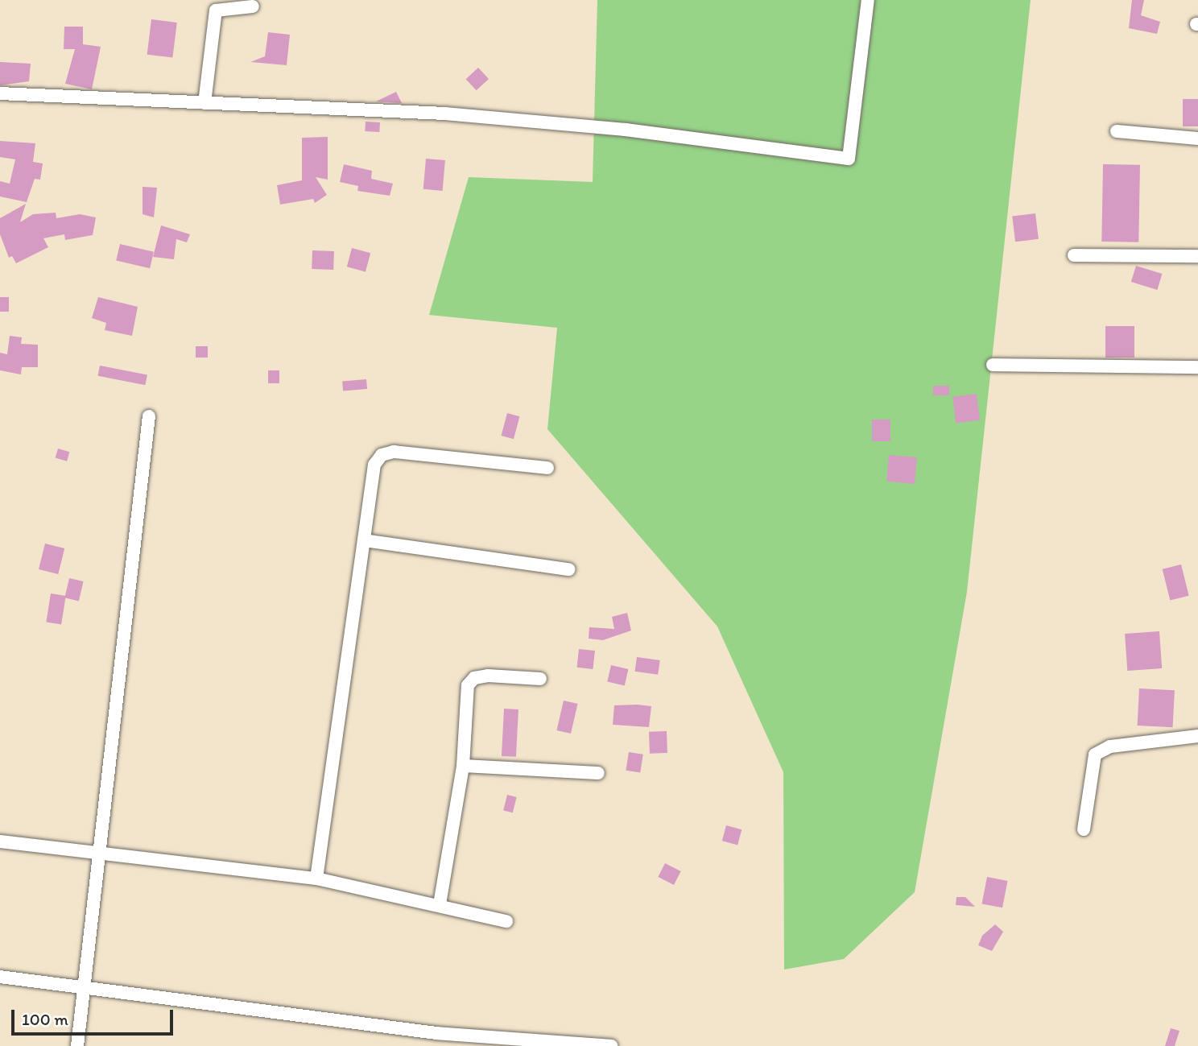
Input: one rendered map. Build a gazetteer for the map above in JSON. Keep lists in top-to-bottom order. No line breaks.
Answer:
{"scale_bar":"100 m"}
